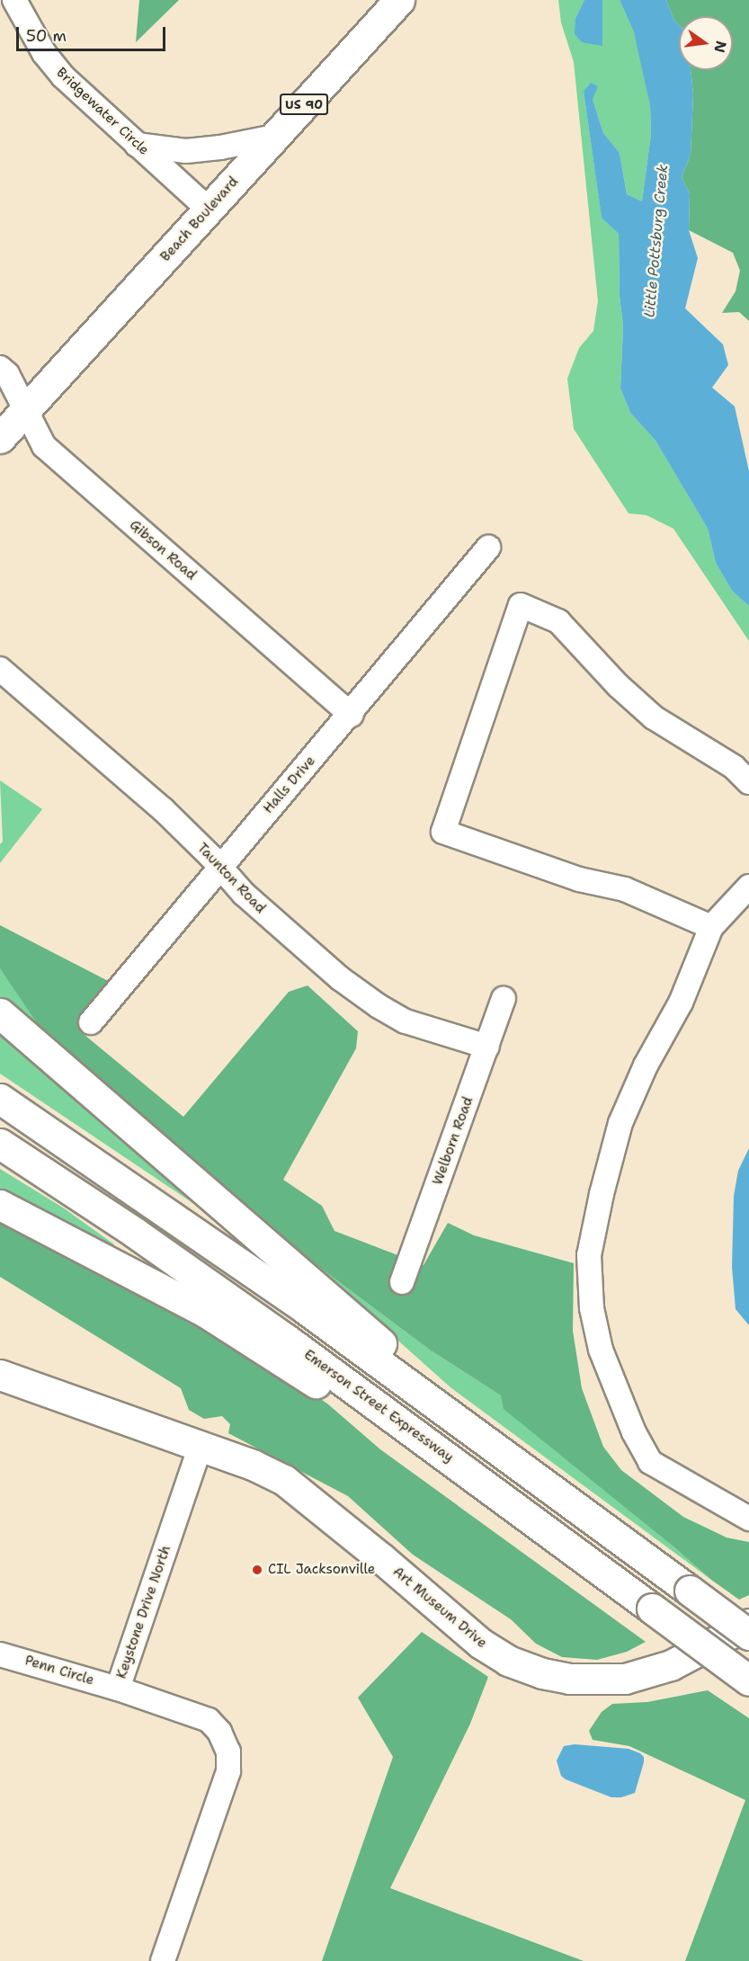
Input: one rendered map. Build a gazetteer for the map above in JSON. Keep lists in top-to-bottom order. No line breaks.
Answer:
{"streets":{"main road":["US 90","Beach Boulevard","Emerson Street Expressway","Art Museum Drive"],"street":["Bridgewater Circle","Gibson Road","Halls Drive","Taunton Road","Welborn Road","Keystone Drive North","Penn Circle"]},"crossings":[["Bridgewater Circle","Beach Boulevard"],["Beach Boulevard","Gibson Road"],["Gibson Road","Halls Drive"],["Halls Drive","Taunton Road"],["Taunton Road","Welborn Road"],["Art Museum Drive","Keystone Drive North"],["Keystone Drive North","Penn Circle"]],"water":["Little Pottsburg Creek"],"places":["CIL Jacksonville"],"scale_bar":"50 m","north":"right"}
